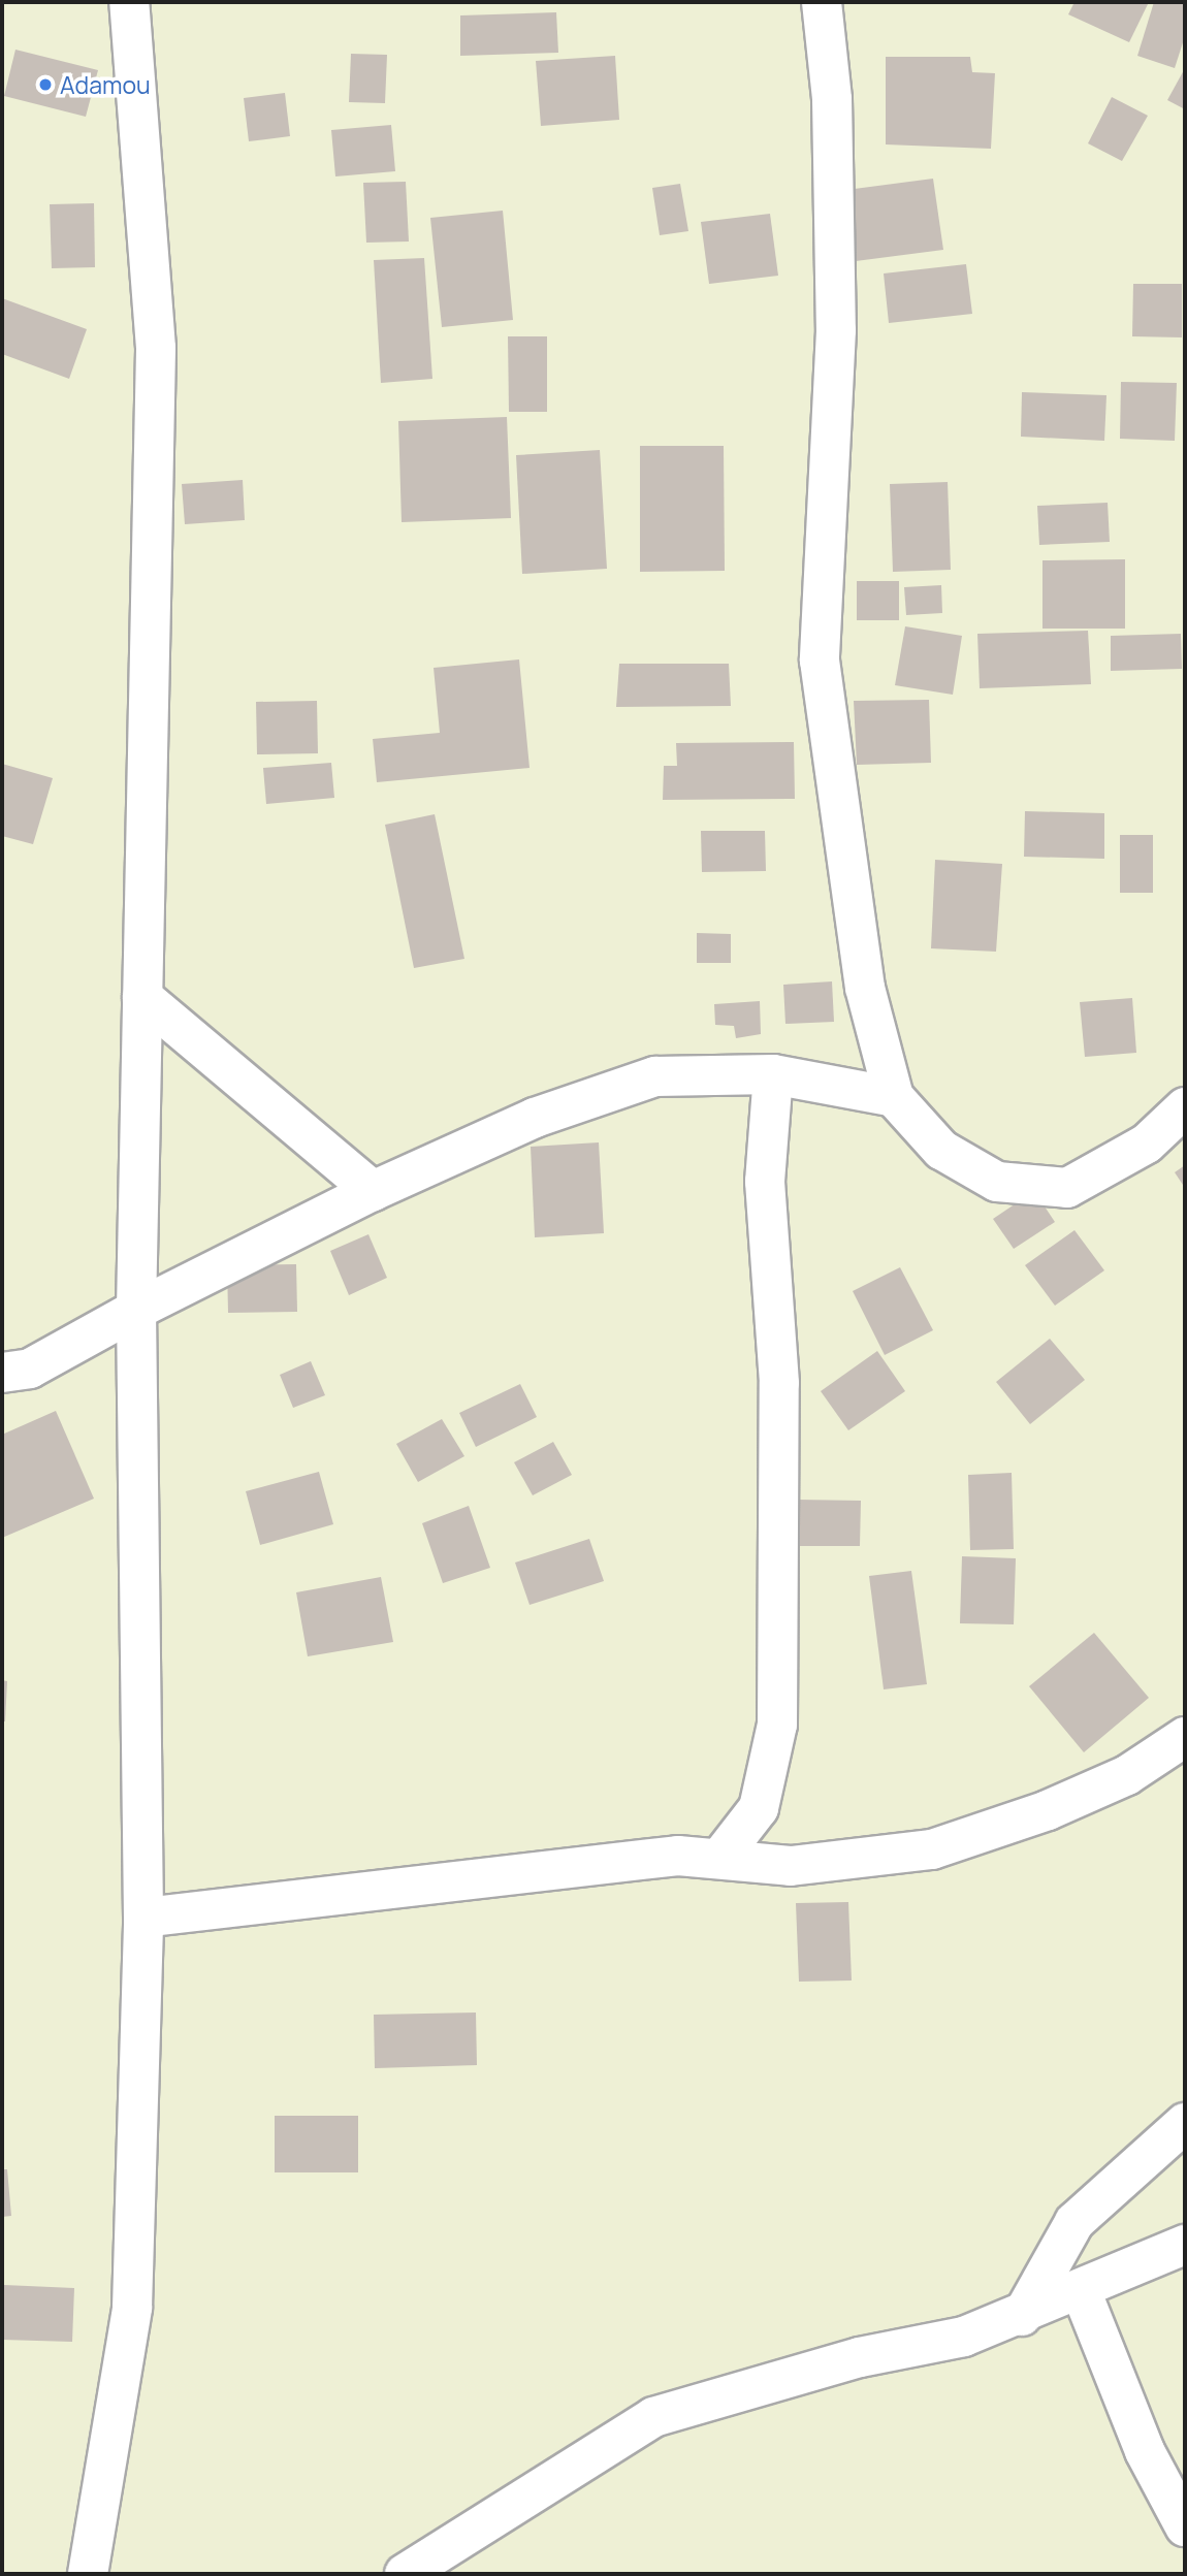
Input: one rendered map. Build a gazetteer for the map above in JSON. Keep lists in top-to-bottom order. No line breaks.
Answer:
{"places":["Adamou"]}
